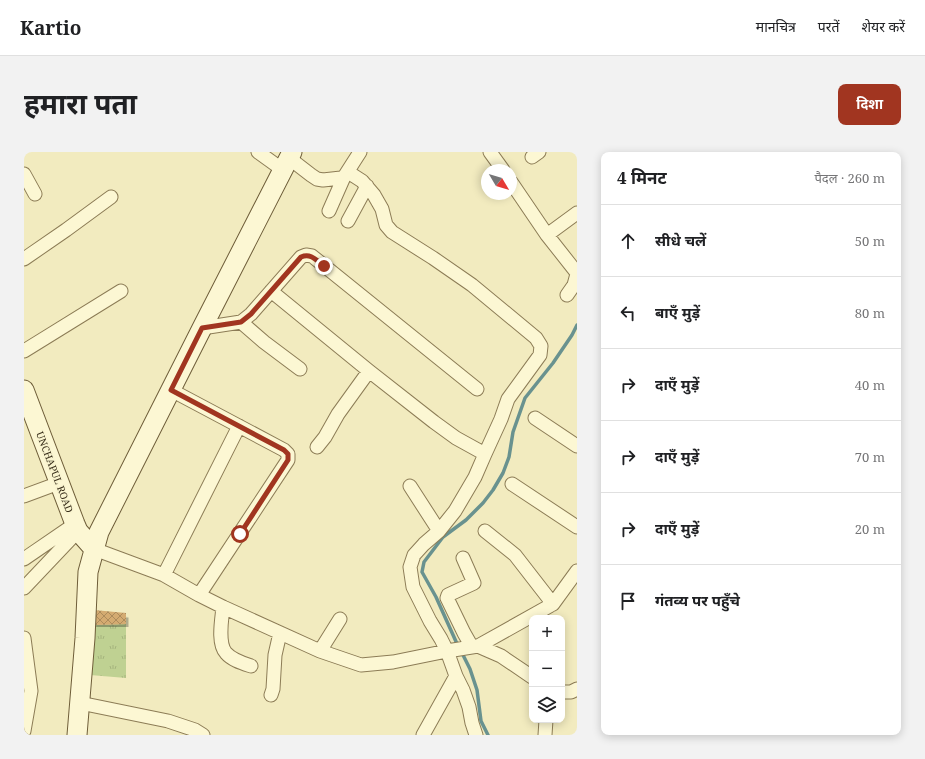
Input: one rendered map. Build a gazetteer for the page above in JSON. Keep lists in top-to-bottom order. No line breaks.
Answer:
{"streets":{"street":["UNCHAPUL ROAD"]},"north":"bottom right","page":{"header":"Kartio","nav":["मानचित्र","परतें","शेयर करें"],"title":"हमारा पता","buttons":"दिशा","heading":["4 मिनट","पैदल · 260 m"],"list":[["सीधे चलें","50 m"],["बाएँ मुड़ें","80 m"],["दाएँ मुड़ें","40 m"],["दाएँ मुड़ें","70 m"],["दाएँ मुड़ें","20 m"],"गंतव्य पर पहुँचे"],"map_buttons":["+","−"]}}
